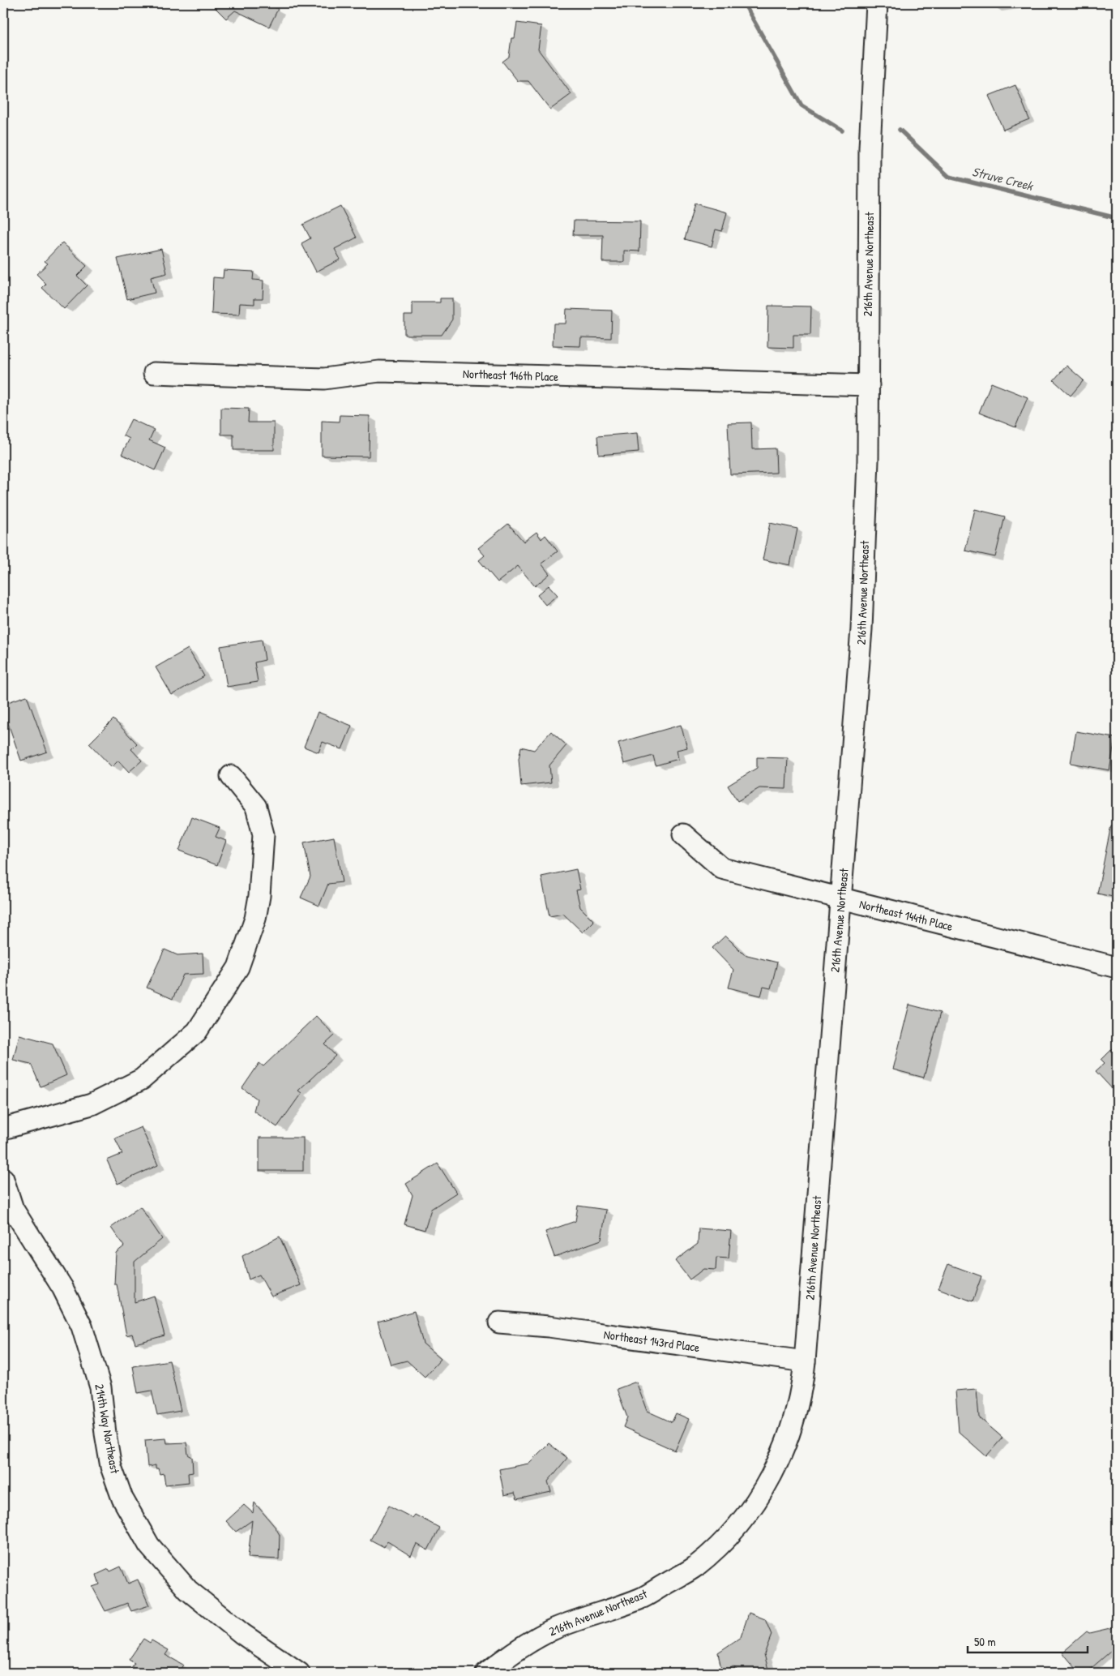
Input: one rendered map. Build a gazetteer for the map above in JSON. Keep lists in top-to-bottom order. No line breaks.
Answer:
{"streets":{"street":["216th Avenue Northeast","Northeast 146th Place","Northeast 144th Place","Northeast 143rd Place","214th Way Northeast"]},"crossings":[["216th Avenue Northeast","Northeast 146th Place"],["216th Avenue Northeast","Northeast 144th Place"],["216th Avenue Northeast","Northeast 143rd Place"]],"water":["Struve Creek"],"scale_bar":"50 m"}
